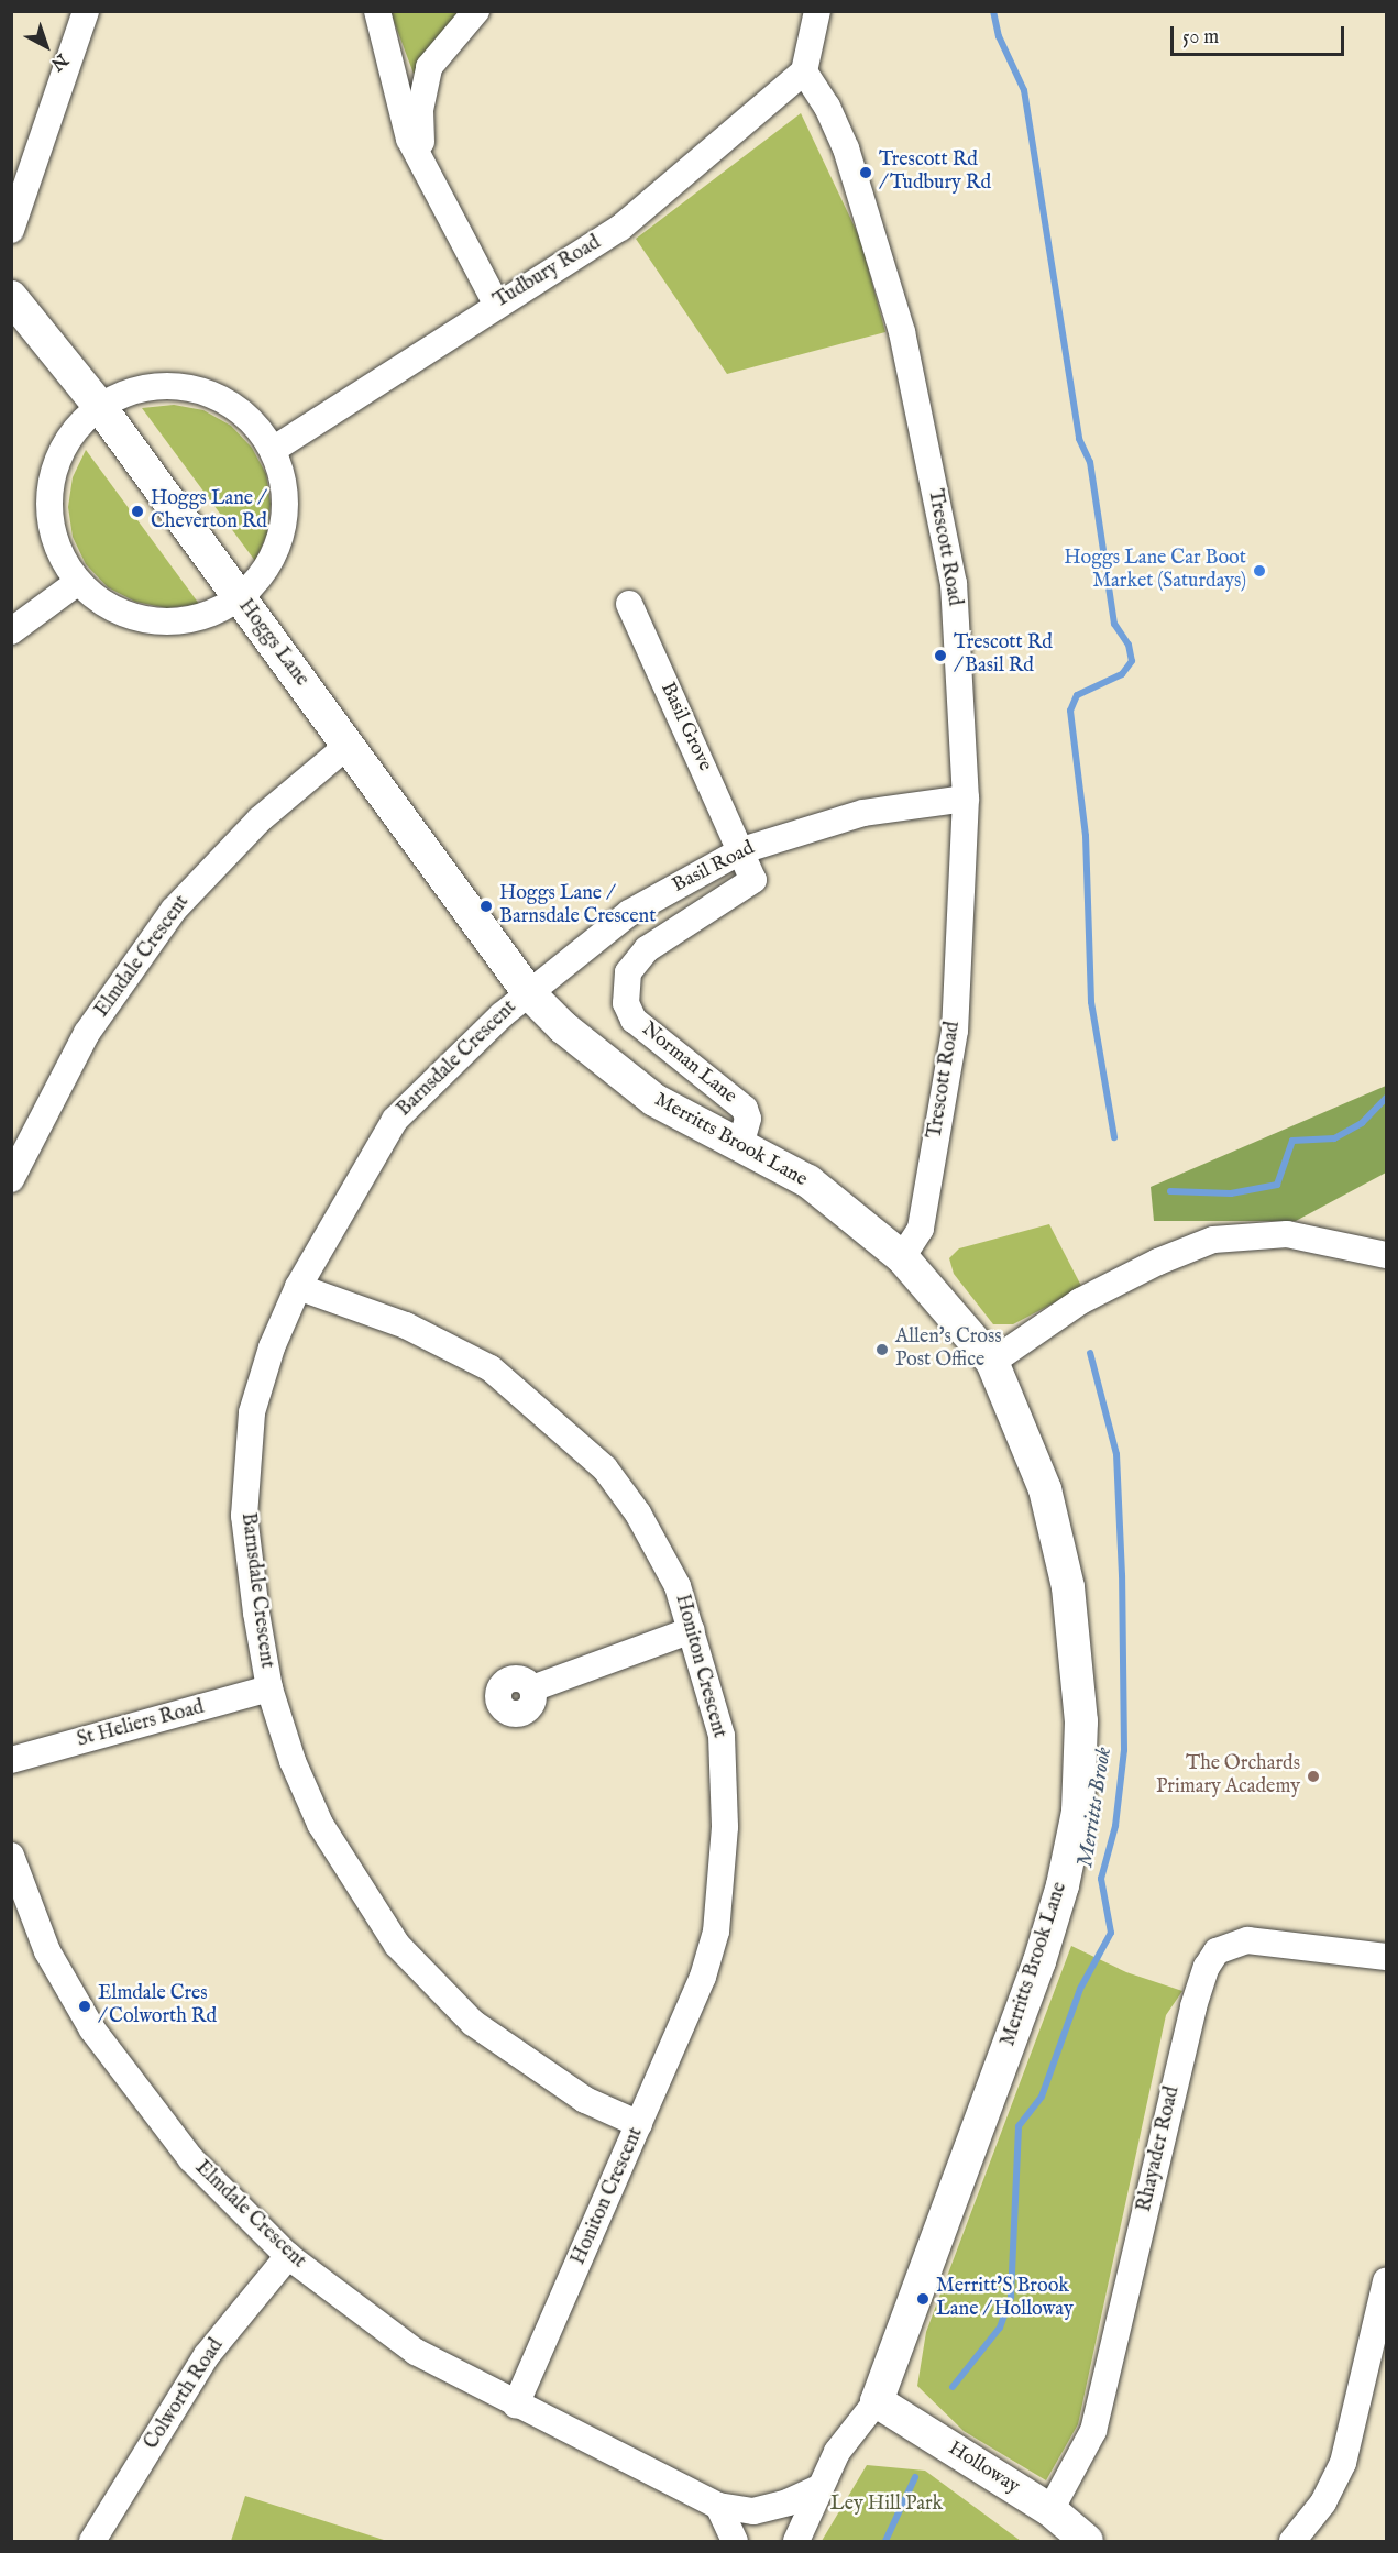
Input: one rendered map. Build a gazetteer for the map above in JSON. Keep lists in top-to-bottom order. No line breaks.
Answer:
{"streets":{"street":["Tudbury Road","Trescott Road","Hoggs Lane","Basil Grove","Basil Road","Elmdale Crescent","Barnsdale Crescent","Norman Lane","Merritts Brook Lane","Honiton Crescent","St Heliers Road","Rhayader Road","Colworth Road","Holloway"]},"crossings":[["Tudbury Road","Trescott Road"],["Trescott Road","Basil Road"],["Trescott Road","Merritts Brook Lane"],["Hoggs Lane","Basil Road"],["Hoggs Lane","Elmdale Crescent"],["Hoggs Lane","Barnsdale Crescent"],["Hoggs Lane","Merritts Brook Lane"],["Basil Grove","Basil Road"],["Basil Grove","Norman Lane"],["Basil Road","Barnsdale Crescent"],["Basil Road","Norman Lane"],["Basil Road","Merritts Brook Lane"],["Elmdale Crescent","Merritts Brook Lane"],["Elmdale Crescent","Honiton Crescent"],["Elmdale Crescent","Colworth Road"],["Barnsdale Crescent","Merritts Brook Lane"],["Barnsdale Crescent","Honiton Crescent"],["Barnsdale Crescent","St Heliers Road"],["Norman Lane","Merritts Brook Lane"],["Merritts Brook Lane","Holloway"],["Rhayader Road","Holloway"]],"water":["Merritts Brook"],"parks":["Ley Hill Park"],"places":["Trescott Rd / Tudbury Rd","Hoggs Lane / Cheverton Rd","Hoggs Lane Car Boot Market (Saturdays)","Trescott Rd / Basil Rd","Hoggs Lane / Barnsdale Crescent","Allen's Cross Post Office","The Orchards Primary Academy","Elmdale Cres / Colworth Rd","Merritt'S Brook Lane / Holloway"],"scale_bar":"50 m","north":"bottom right"}
